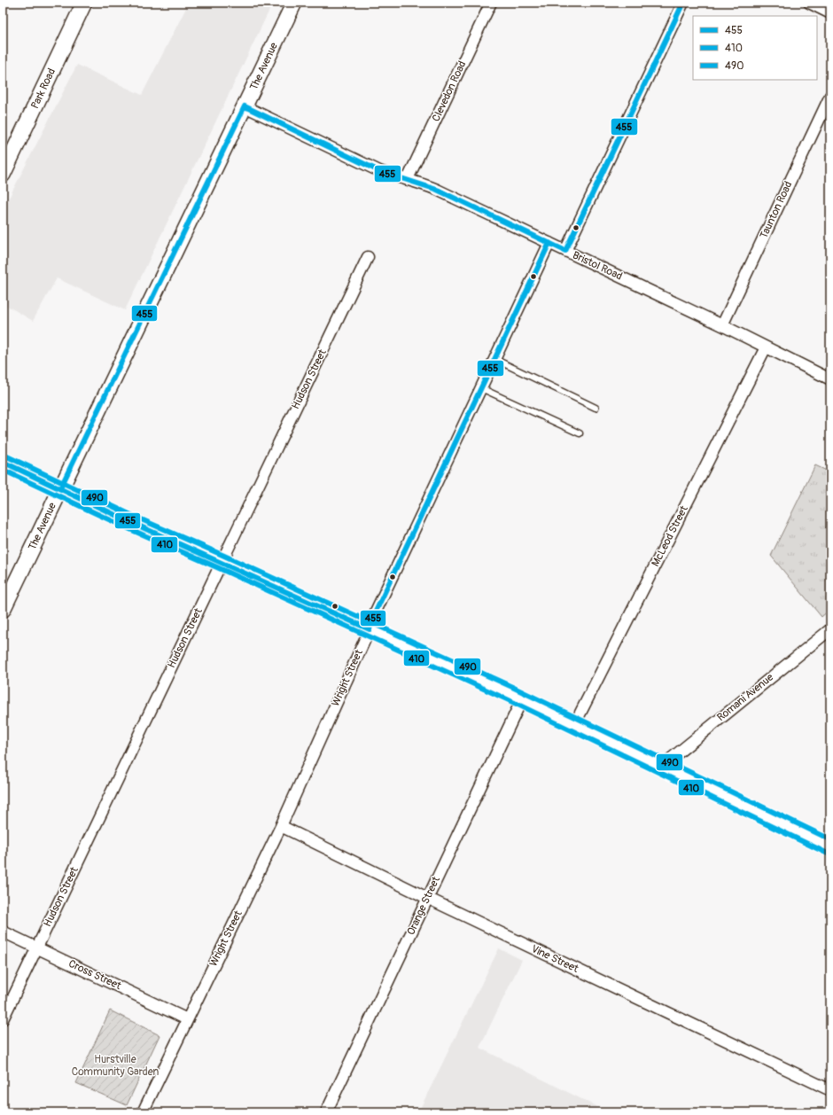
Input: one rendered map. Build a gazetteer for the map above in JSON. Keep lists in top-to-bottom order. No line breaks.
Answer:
{"streets":{"street":["The Avenue","Park Road","Clevedon Road","Taunton Road","Bristol Road","Hudson Street","McLeod Street","Wright Street","Romani Avenue","Orange Street","Vine Street","Cross Street"]},"crossings":[["The Avenue","Bristol Road"],["Clevedon Road","Bristol Road"],["Taunton Road","Bristol Road"],["Bristol Road","McLeod Street"],["Bristol Road","Wright Street"],["Hudson Street","Cross Street"],["Wright Street","Vine Street"],["Wright Street","Cross Street"],["Orange Street","Vine Street"]],"parks":["Hurstville Community Garden"],"lines":["transit line 455","transit line 490","transit line 410"],"legend":["455","410","490"]}
